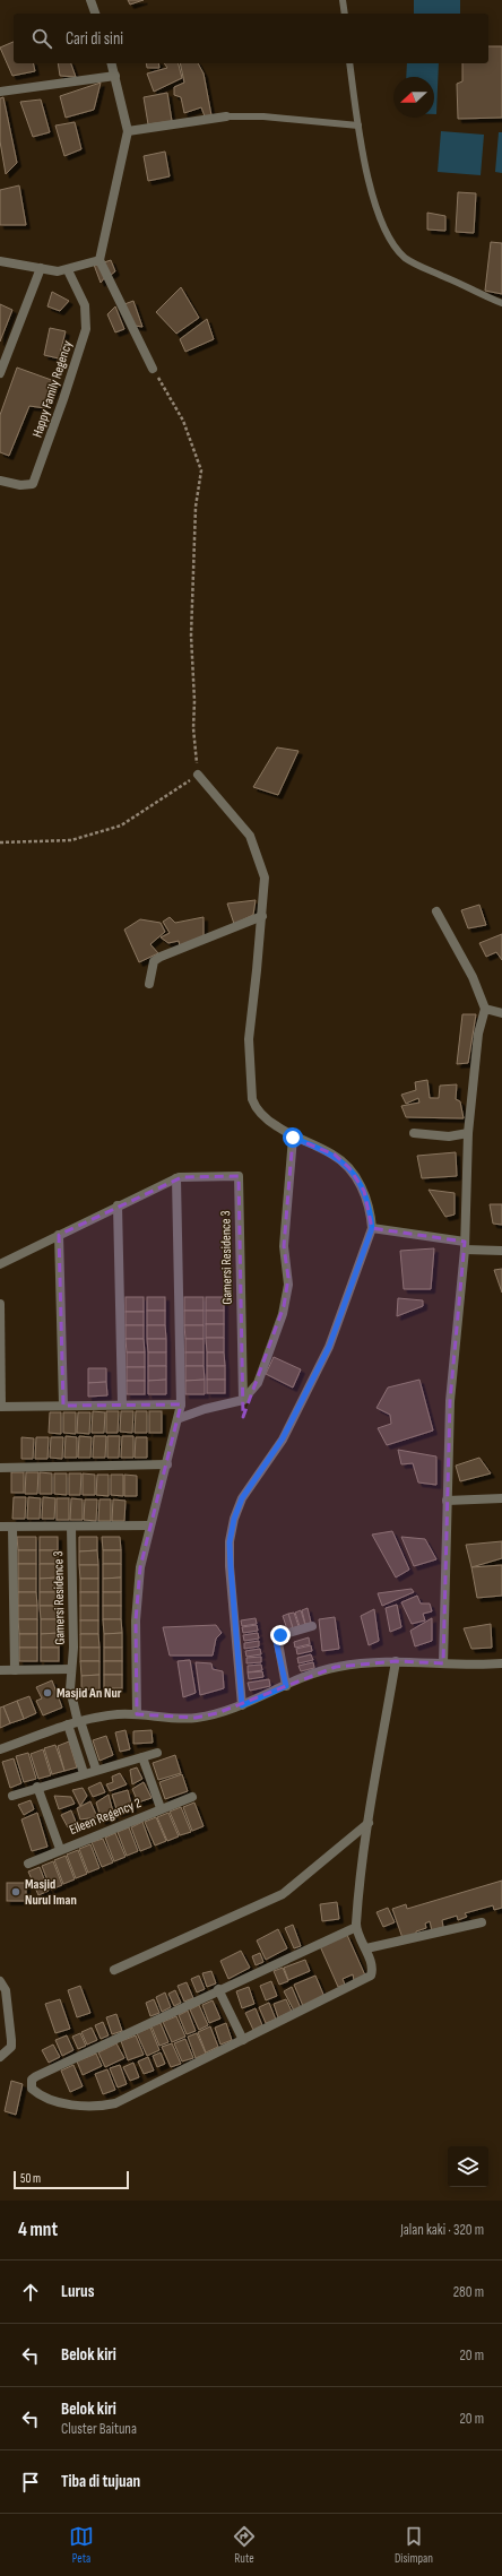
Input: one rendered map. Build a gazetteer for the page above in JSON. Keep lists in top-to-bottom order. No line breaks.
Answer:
{"streets":{"street":["Happy Family Regency","Gamersi Residence 3","Eileen Regency 2"]},"places":["Masjid An Nur","Masjid Nurul Iman"],"scale_bar":"50 m","north":"left","page":{"search":"Cari di sini","scale":"50 m","heading":["4 mnt","Jalan kaki · 320 m"],"list":[["Lurus","280 m"],["Belok kiri","20 m"],["Belok kiri","Cluster Baituna","20 m"],"Tiba di tujuan"],"nav":["Peta","Rute","Disimpan"]}}
